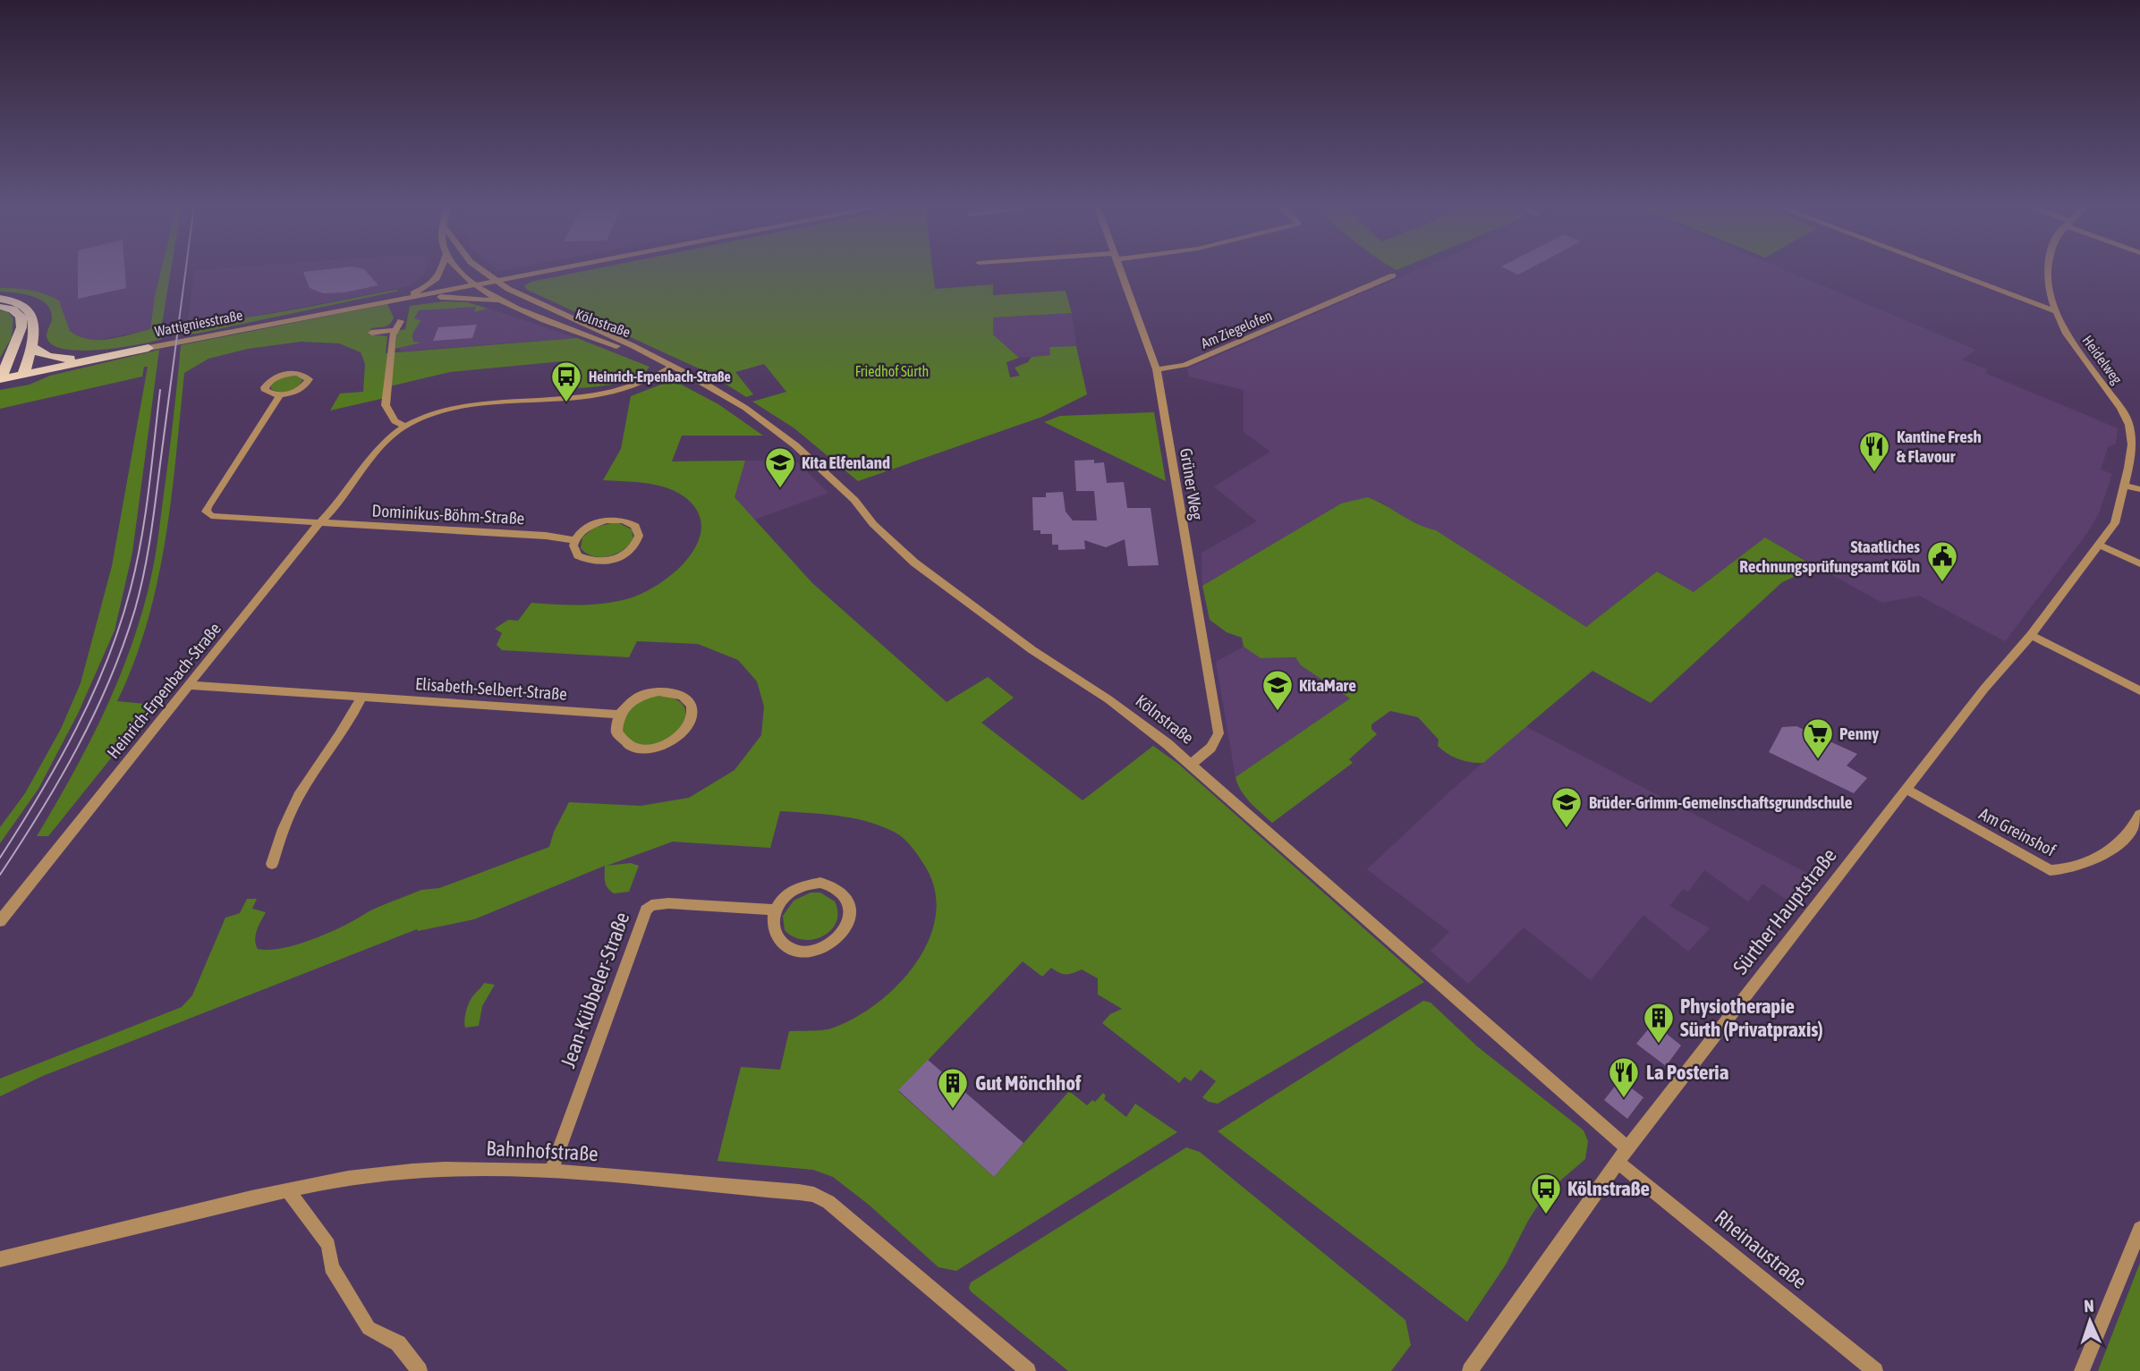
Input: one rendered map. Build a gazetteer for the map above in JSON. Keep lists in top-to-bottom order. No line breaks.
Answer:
{"streets":{"main road":["Wattigniesstraße"],"street":["Kölnstraße","Am Ziegelofen","Heidelweg","Grüner Weg","Dominikus-Böhm-Straße","Elisabeth-Selbert-Straße","Heinrich-Erpenbach-Straße","Am Greinshof","Sürther Hauptstraße","Jean-Kübbeler-Straße","Bahnhofstraße","Rheinaustraße"]},"crossings":[["Wattigniesstraße","Kölnstraße"],["Kölnstraße","Grüner Weg"],["Kölnstraße","Heinrich-Erpenbach-Straße"],["Kölnstraße","Sürther Hauptstraße"],["Am Ziegelofen","Grüner Weg"],["Heidelweg","Sürther Hauptstraße"],["Dominikus-Böhm-Straße","Heinrich-Erpenbach-Straße"],["Elisabeth-Selbert-Straße","Heinrich-Erpenbach-Straße"],["Am Greinshof","Sürther Hauptstraße"],["Sürther Hauptstraße","Rheinaustraße"],["Jean-Kübbeler-Straße","Bahnhofstraße"]],"parks":["Friedhof Sürth"],"places":{"bus stop":["Heinrich-Erpenbach-Straße","Kölnstraße"],"restaurant":["Kantine Fresh & Flavour","La Posteria"],"school or university":["Kita Elfenland","KitaMare","Brüder-Grimm-Gemeinschaftsgrundschule"],"public building":["Staatliches Rechnungsprüfungsamt Köln"],"supermarket":["Penny"],"building":["Physiotherapie Sürth (Privatpraxis)","Gut Mönchhof"]},"north":"top"}
